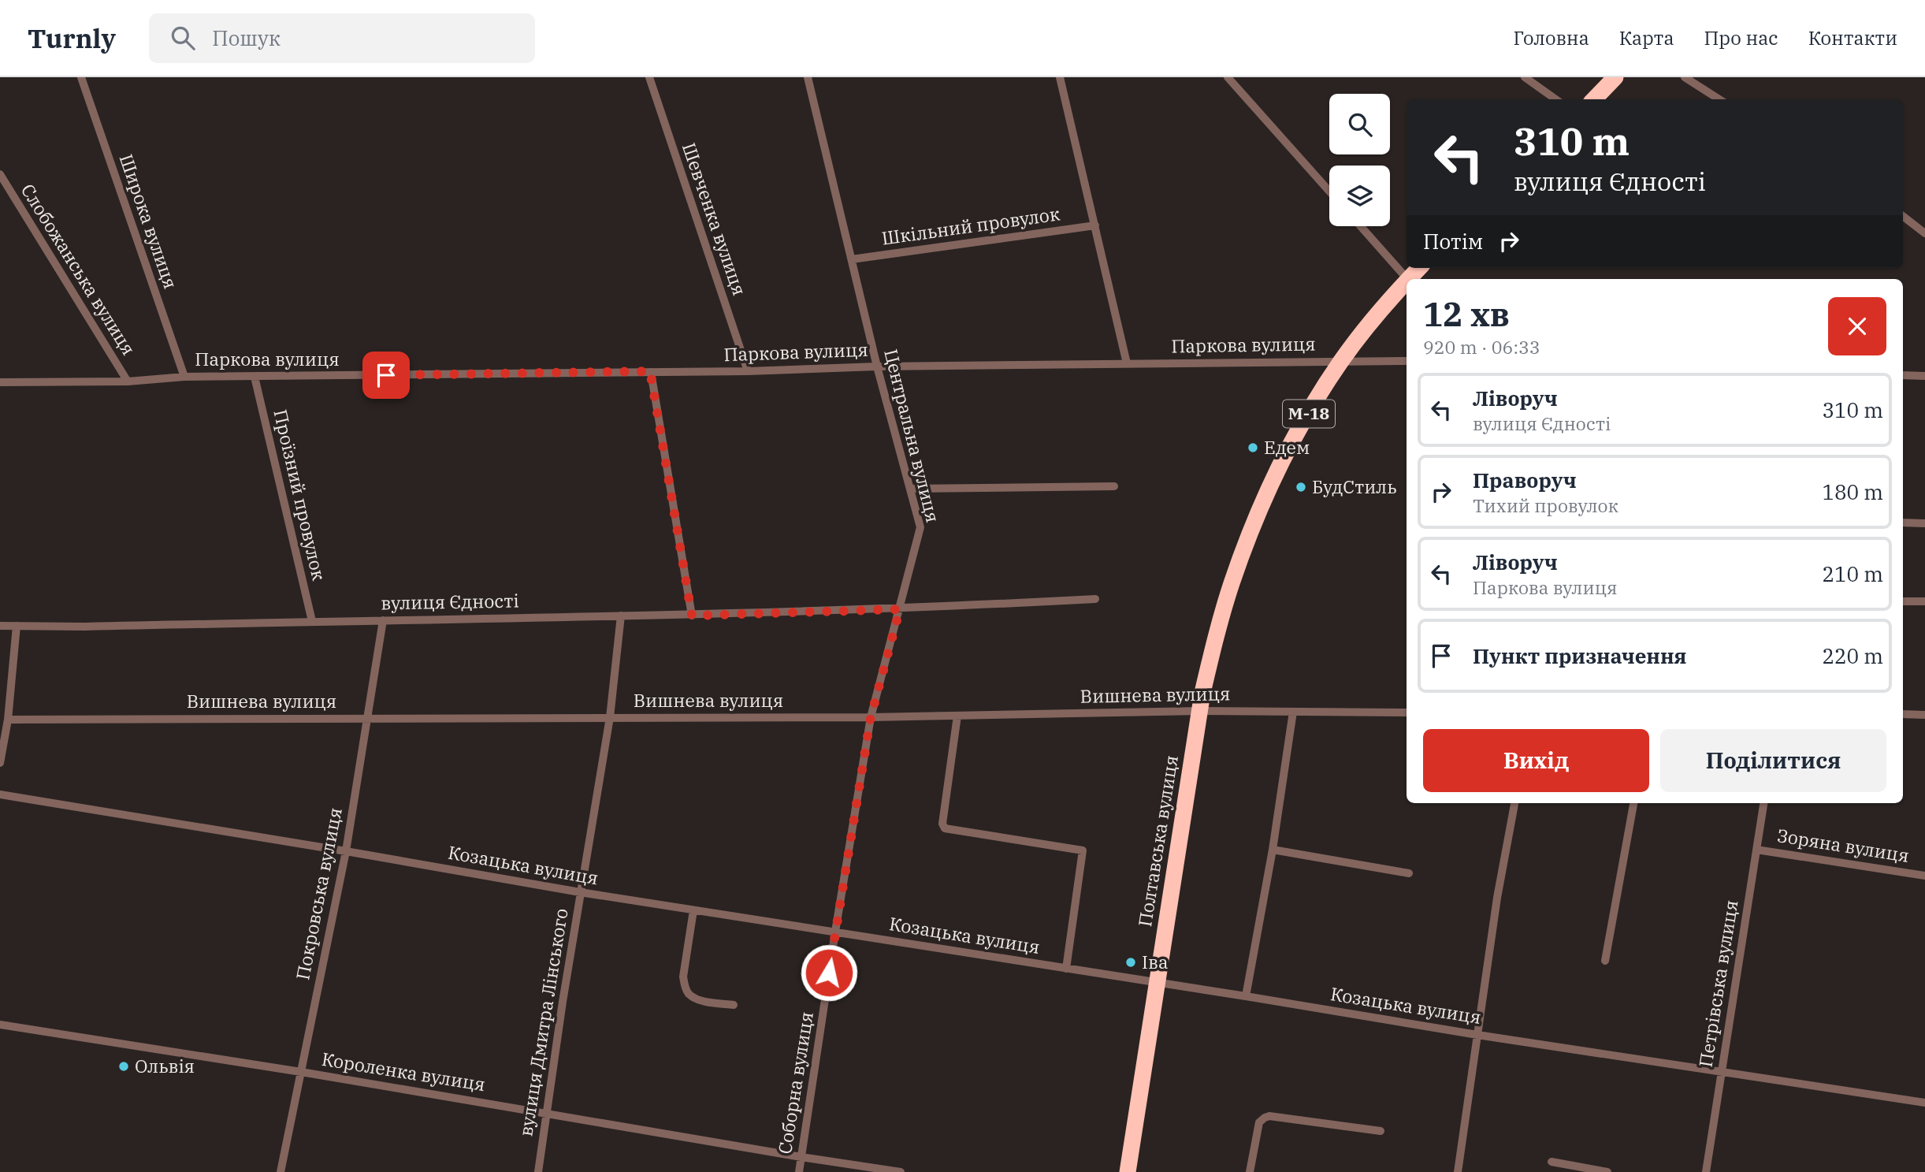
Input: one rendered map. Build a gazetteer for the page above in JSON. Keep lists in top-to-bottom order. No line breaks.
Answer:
{"streets":{"highway":["М-18","Полтавська вулиця"],"street":["Шевченка вулиця","Широка вулиця","Шкільний провулок","Слобожанська вулиця","Паркова вулиця","Центральна вулиця","Проїзний провулок","вулиця Єдності","Вишнева вулиця","Зоряна вулиця","Козацька вулиця","Покровська вулиця","Петрівська вулиця","вулиця Дмитра Лінського","Короленка вулиця","Соборна вулиця"]},"crossings":[["Шевченка вулиця","Паркова вулиця"],["Широка вулиця","Паркова вулиця"],["Шкільний провулок","Центральна вулиця"],["Слобожанська вулиця","Паркова вулиця"],["Паркова вулиця","М-18"],["Паркова вулиця","Центральна вулиця"],["Паркова вулиця","Проїзний провулок"],["Паркова вулиця","Полтавська вулиця"],["М-18","Полтавська вулиця"],["Центральна вулиця","вулиця Єдності"],["Центральна вулиця","Соборна вулиця"],["Проїзний провулок","вулиця Єдності"],["вулиця Єдності","Покровська вулиця"],["вулиця Єдності","вулиця Дмитра Лінського"],["вулиця Єдності","Соборна вулиця"],["Вишнева вулиця","Полтавська вулиця"],["Вишнева вулиця","Покровська вулиця"],["Вишнева вулиця","вулиця Дмитра Лінського"],["Вишнева вулиця","Соборна вулиця"],["Полтавська вулиця","Козацька вулиця"],["Зоряна вулиця","Петрівська вулиця"],["Козацька вулиця","Покровська вулиця"],["Козацька вулиця","Петрівська вулиця"],["Козацька вулиця","вулиця Дмитра Лінського"],["Козацька вулиця","Соборна вулиця"],["Покровська вулиця","Короленка вулиця"],["вулиця Дмитра Лінського","Короленка вулиця"],["Короленка вулиця","Соборна вулиця"]],"places":["Едем","БудСтиль","Іва","Ольвія"],"page":{"header":"Turnly","search":"Пошук","nav":["Головна","Карта","Про нас","Контакти"],"turn":["310 m","вулиця Єдності"],"then":"Потім","heading":["12 хв","920 m · 06:33"],"list":[{"name":"Ліворуч","note":"вулиця Єдності","value":"310 m"},{"name":"Праворуч","note":"Тихий провулок","value":"180 m"},{"name":"Ліворуч","note":"Паркова вулиця","value":"210 m"},{"name":"Пункт призначення","value":"220 m"}],"buttons":["Вихід","Поділитися"]}}
